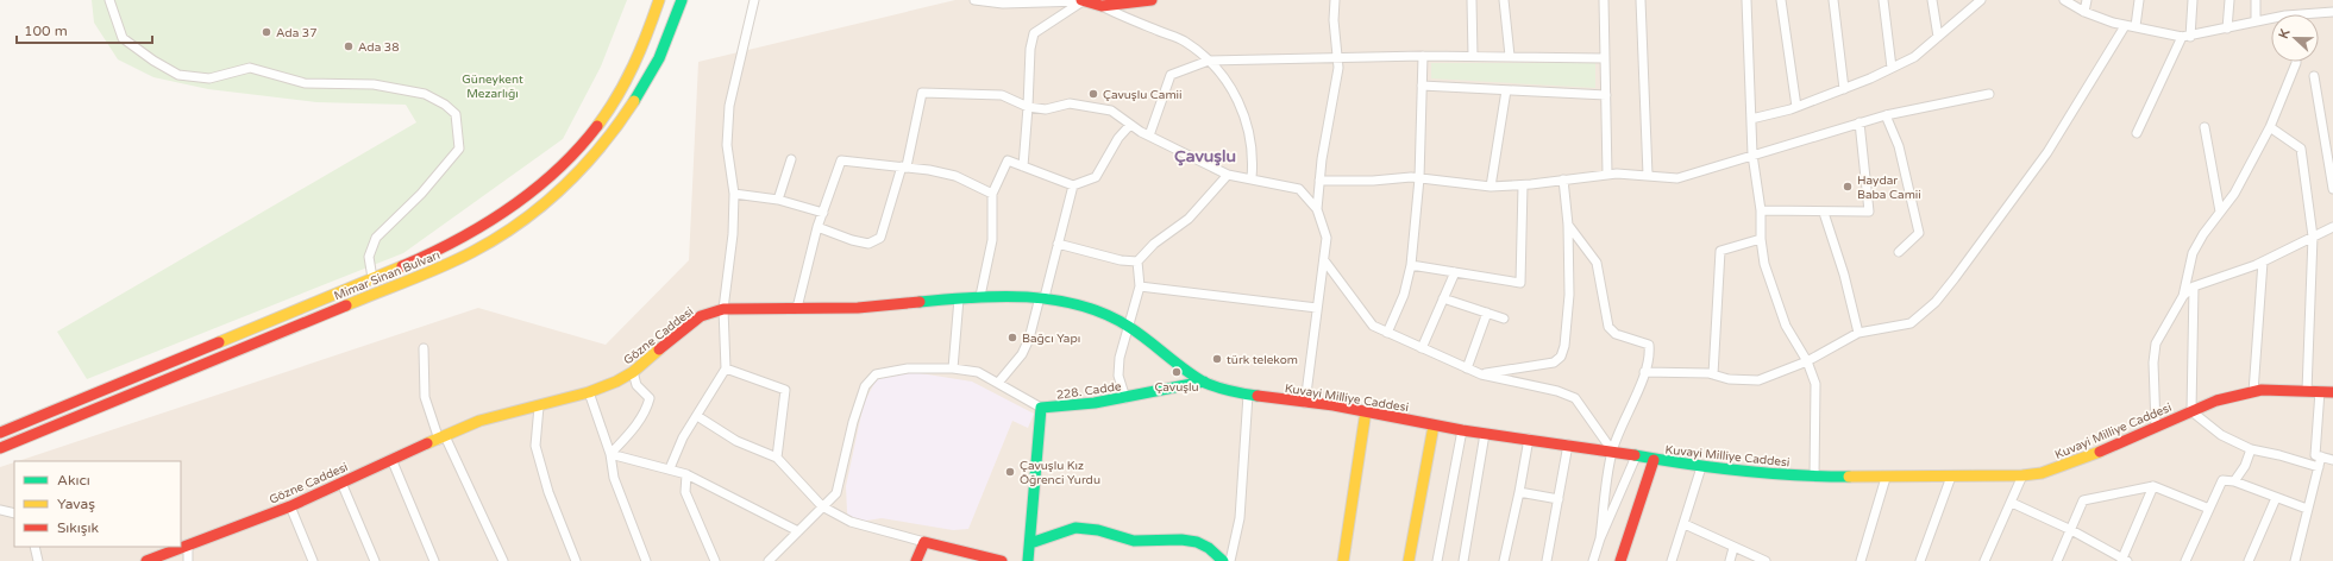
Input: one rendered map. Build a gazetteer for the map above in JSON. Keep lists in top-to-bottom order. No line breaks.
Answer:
{"streets":{"street":["Mimar Sinan Bulvarı","Gözne Caddesi","228. Cadde","Kuvayi Milliye Caddesi"]},"crossings":[["Gözne Caddesi","Kuvayi Milliye Caddesi"],["228. Cadde","Kuvayi Milliye Caddesi"]],"districts":["Çavuşlu"],"parks":["Güneykent Mezarlığı"],"places":["Ada 37","Ada 38","Çavuşlu Camii","Haydar Baba Camii","Bağcı Yapı","türk telekom","Çavuşlu","Çavuşlu Kız Öğrenci Yurdu"],"legend":["Akıcı","Yavaş","Sıkışık"],"scale_bar":"100 m","north":"left"}
